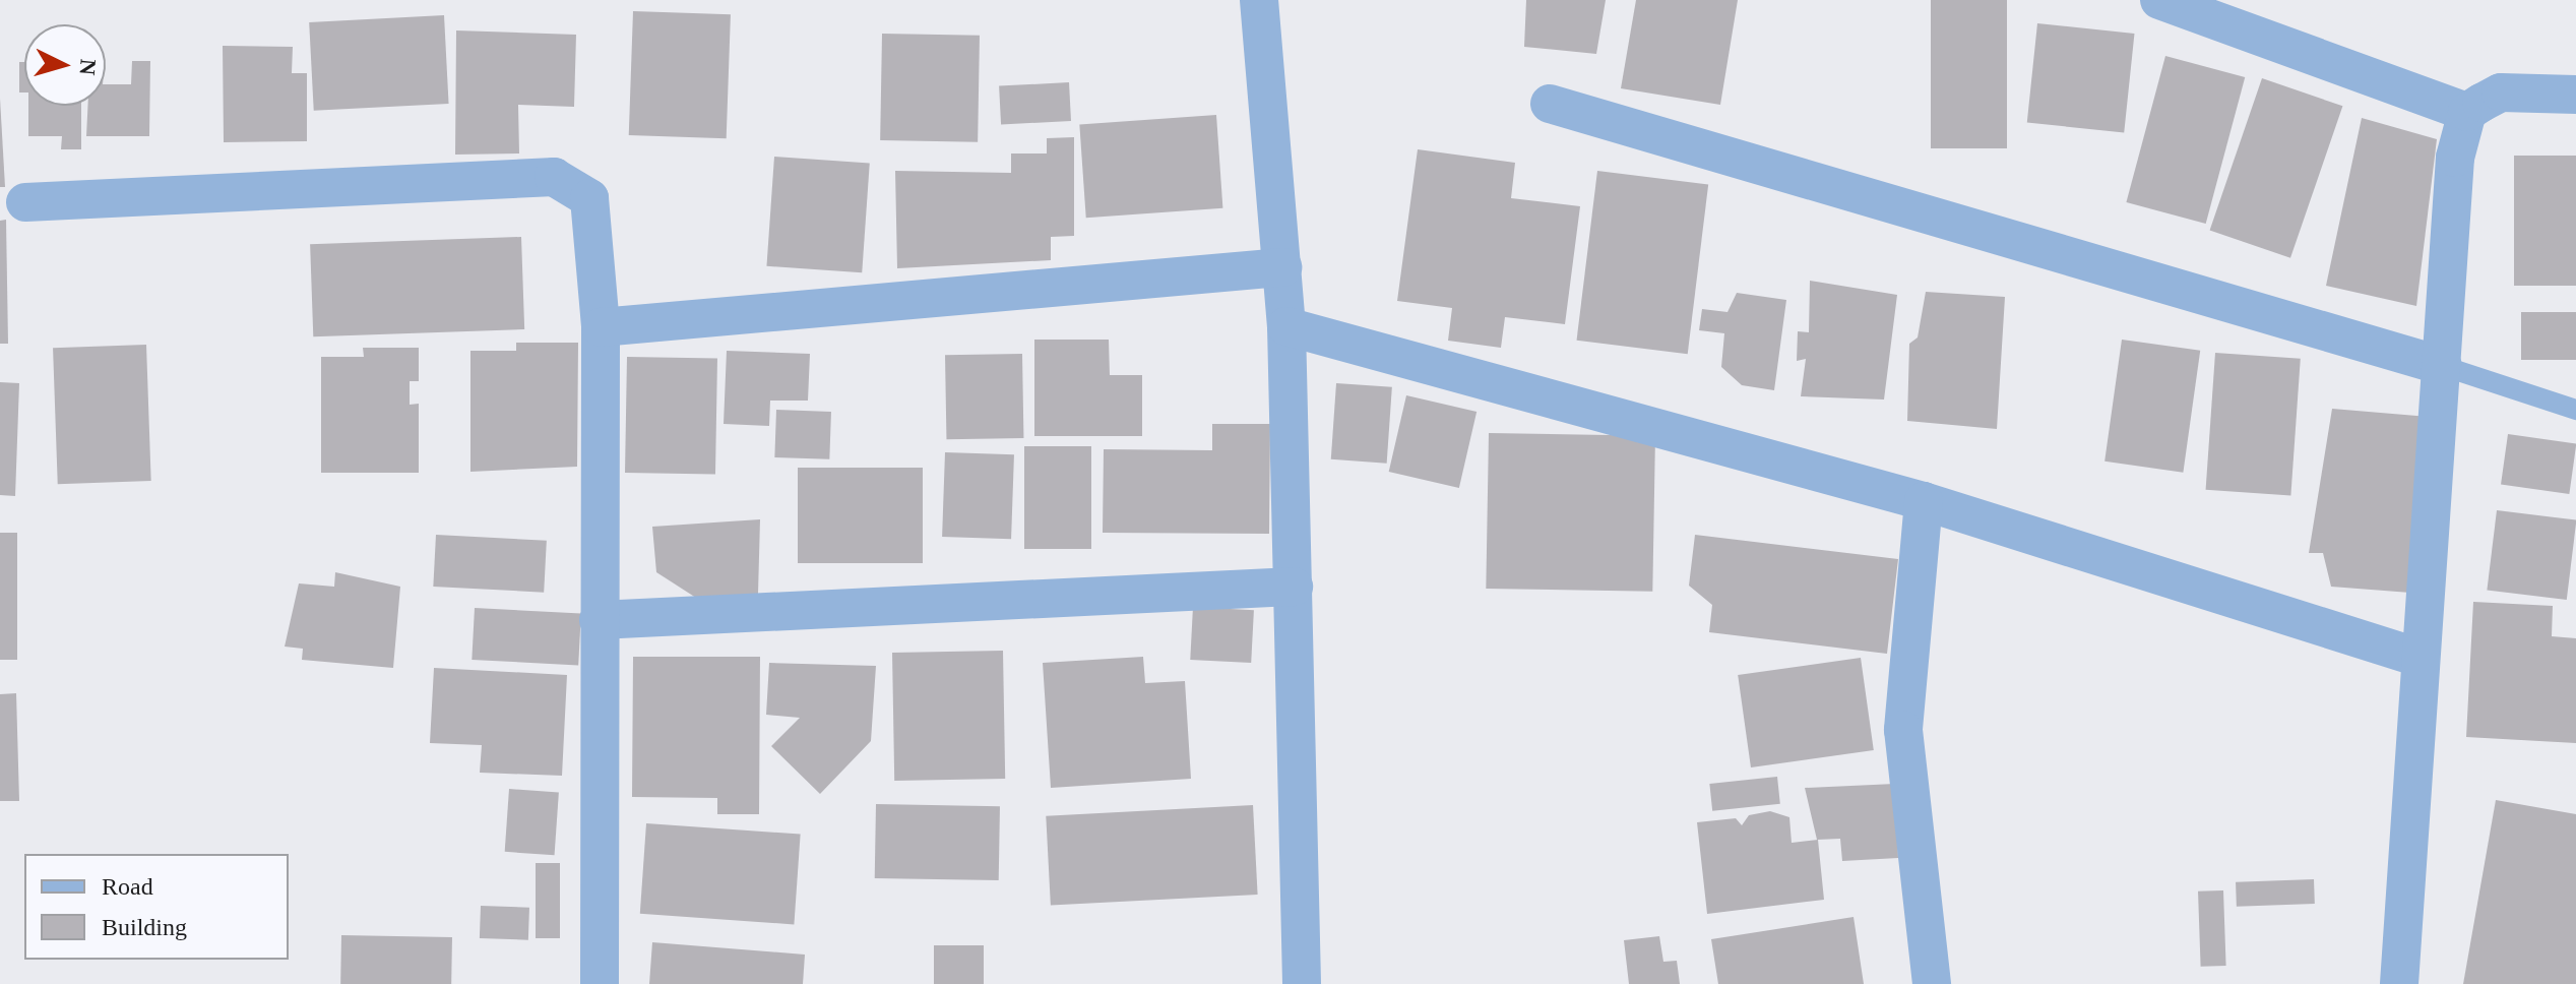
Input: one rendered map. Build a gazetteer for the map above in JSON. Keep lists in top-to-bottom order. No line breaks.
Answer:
{"legend":["Road","Building"],"north":"right"}
